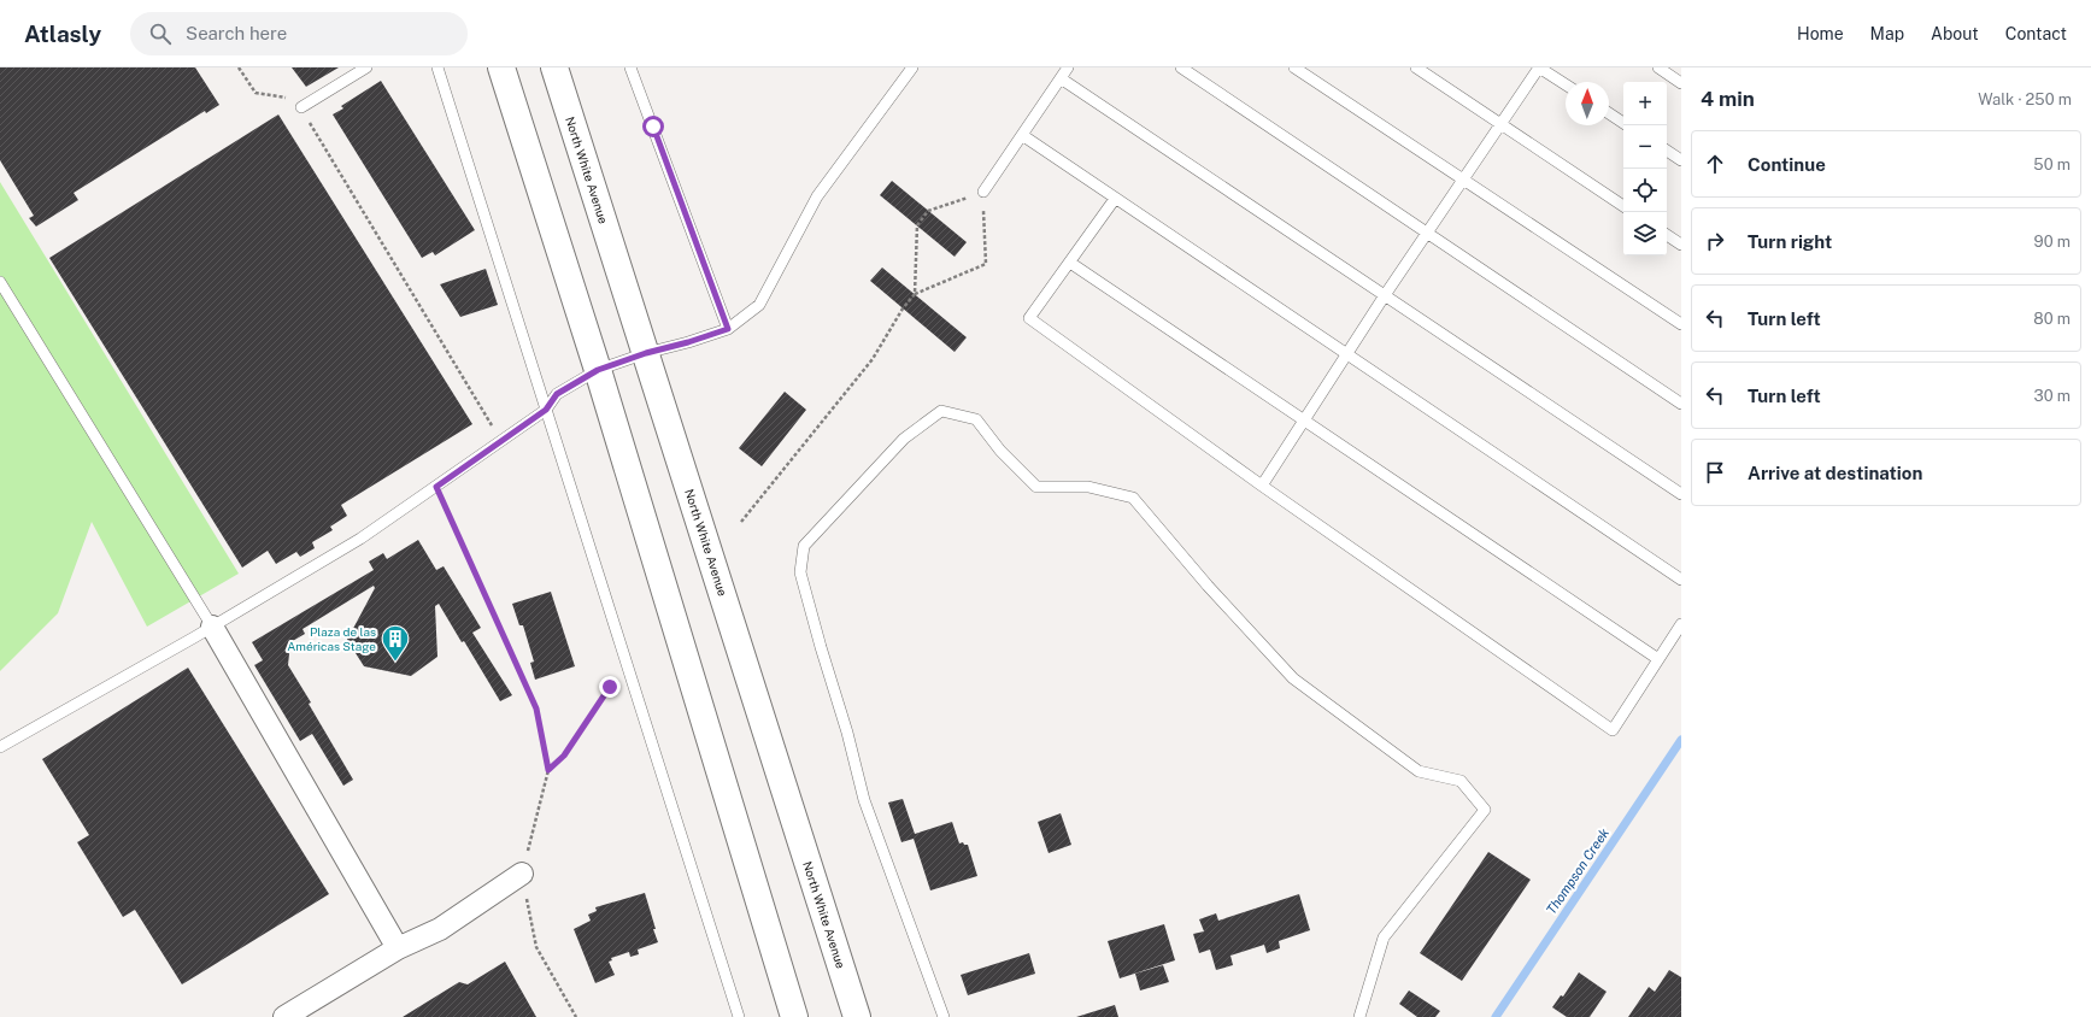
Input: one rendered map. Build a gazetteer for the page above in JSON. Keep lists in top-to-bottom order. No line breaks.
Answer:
{"streets":{"main road":["North White Avenue"]},"water":["Thompson Creek"],"places":{"building":["Plaza de las Américas Stage"]},"north":"top","page":{"header":"Atlasly","search":"Search here","nav":["Home","Map","About","Contact"],"heading":["4 min","Walk · 250 m"],"map_buttons":["+","−"],"list":[["Continue","50 m"],["Turn right","90 m"],["Turn left","80 m"],["Turn left","30 m"],"Arrive at destination"]}}
